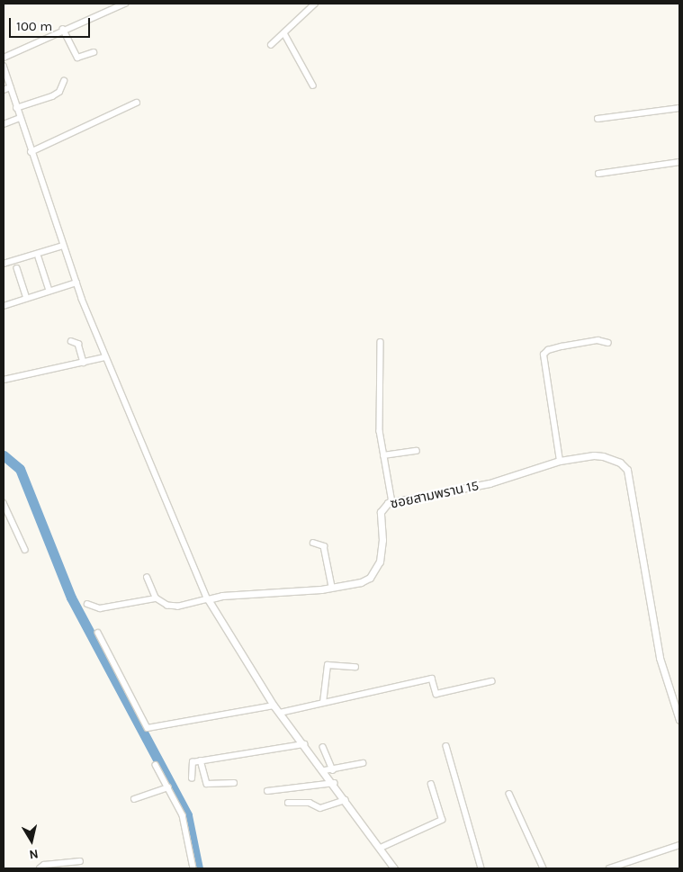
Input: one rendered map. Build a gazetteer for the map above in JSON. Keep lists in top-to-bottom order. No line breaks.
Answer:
{"streets":{"street":["ซอยสามพราน 15"]},"scale_bar":"100 m","north":"bottom"}
